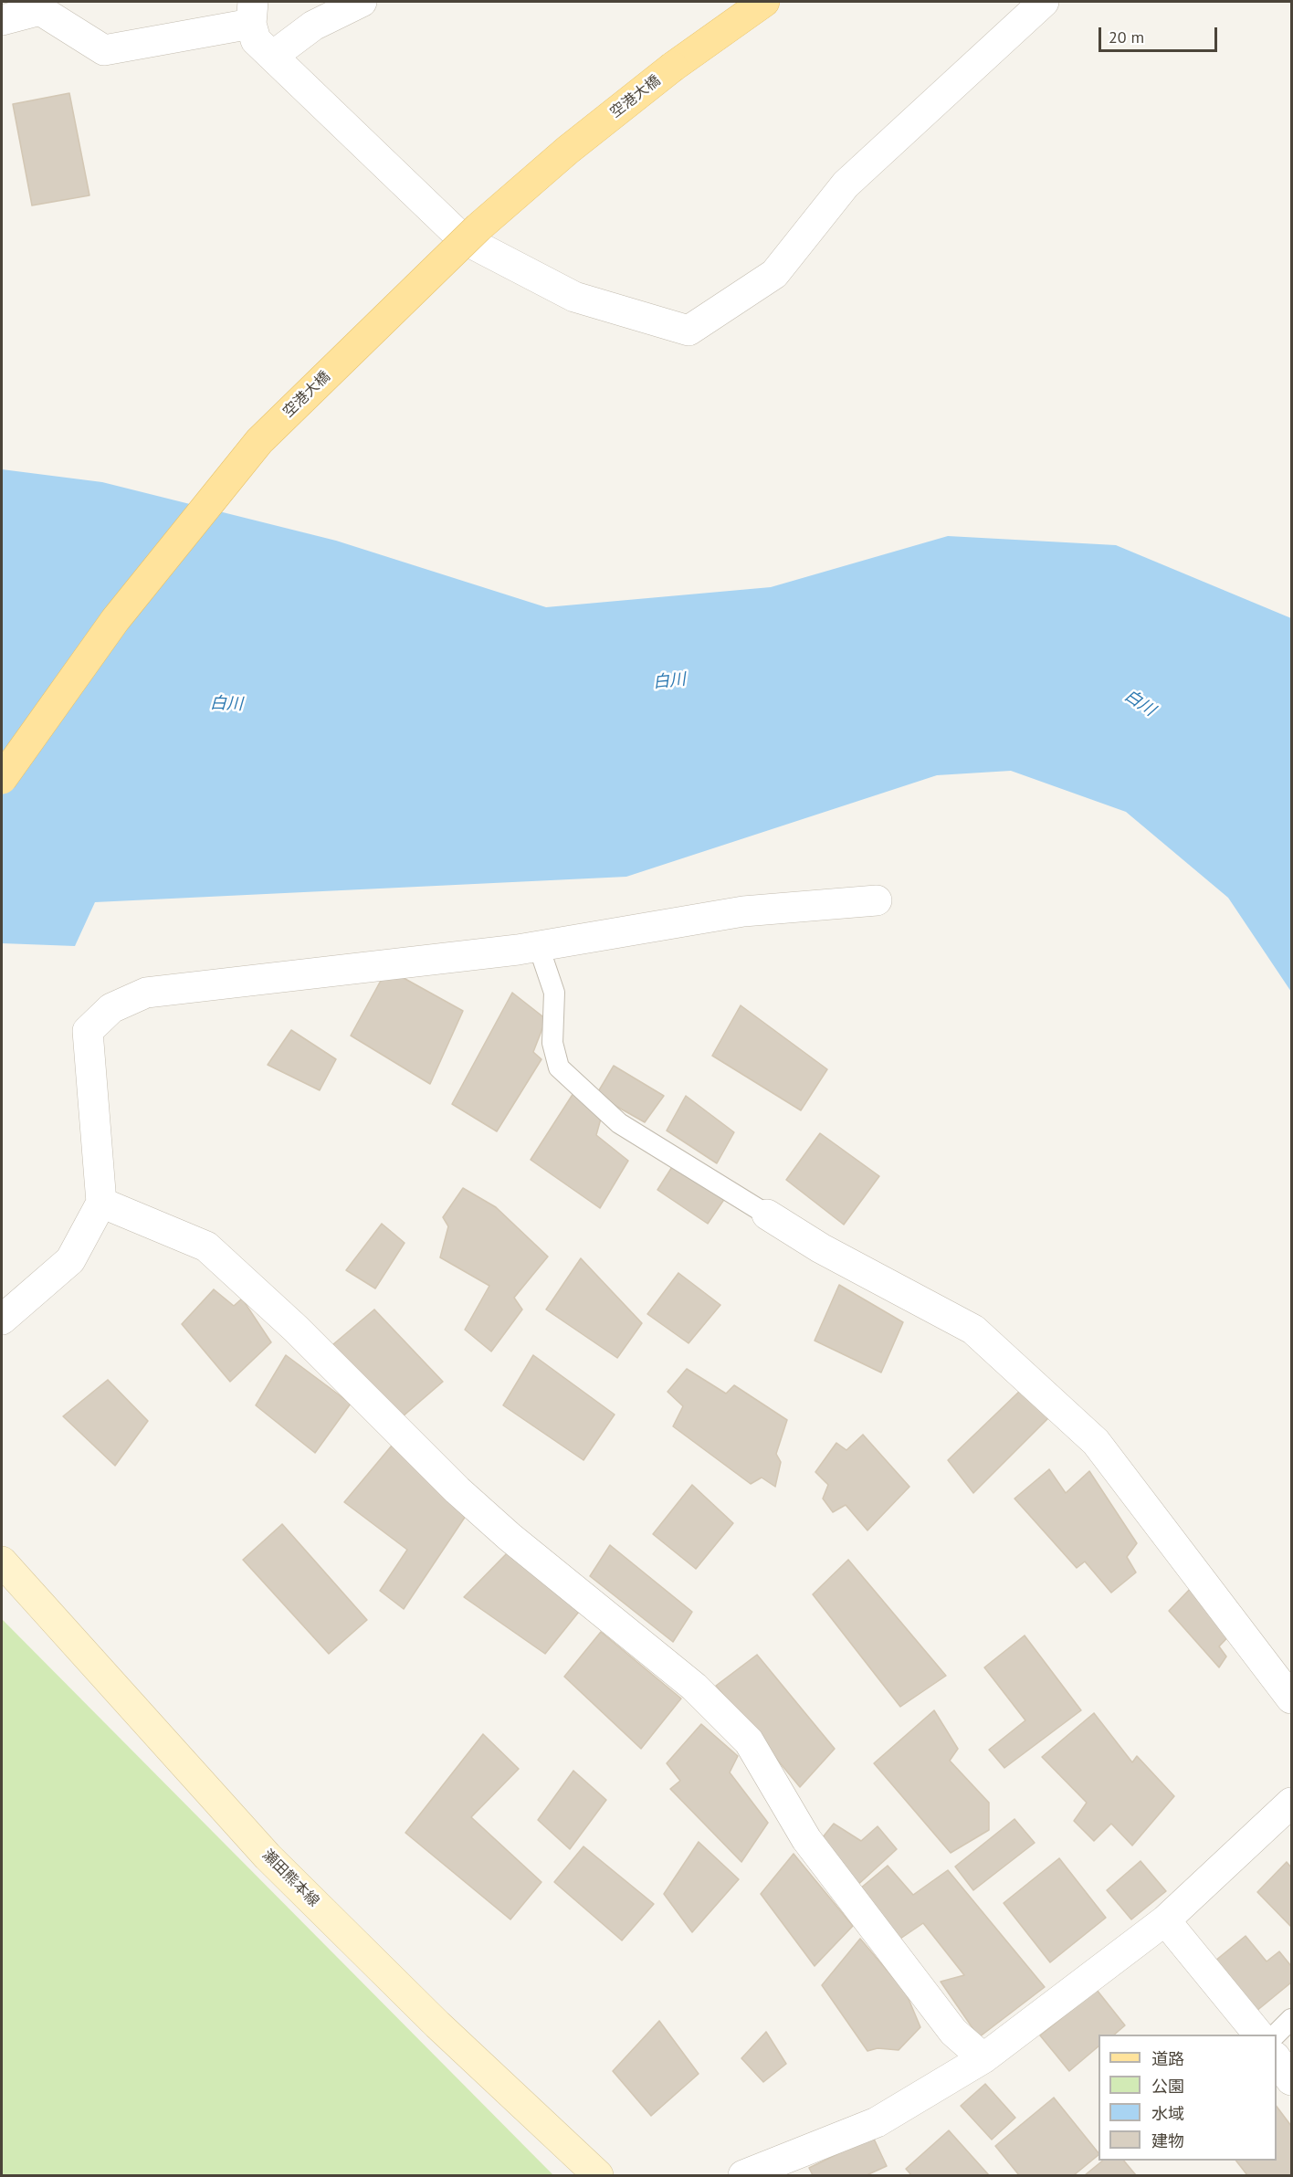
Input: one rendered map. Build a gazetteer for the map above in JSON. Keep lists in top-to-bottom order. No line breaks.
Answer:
{"streets":{"main road":["空港大橋","瀬田熊本線"]},"water":["白川"],"legend":["道路","公園","水域","建物"],"scale_bar":"20 m"}
